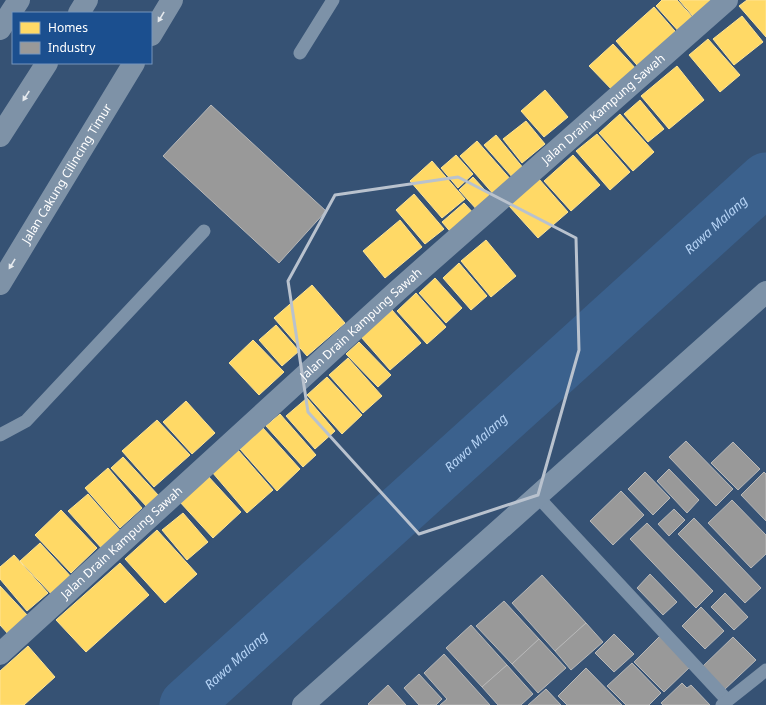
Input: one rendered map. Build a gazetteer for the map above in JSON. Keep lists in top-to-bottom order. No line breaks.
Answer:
{"streets":{"highway":["Jalan Cakung Cilincing Timur"],"street":["Jalan Drain Kampung Sawah"]},"water":["Rawa Malang"],"legend":["Homes","Industry"]}
